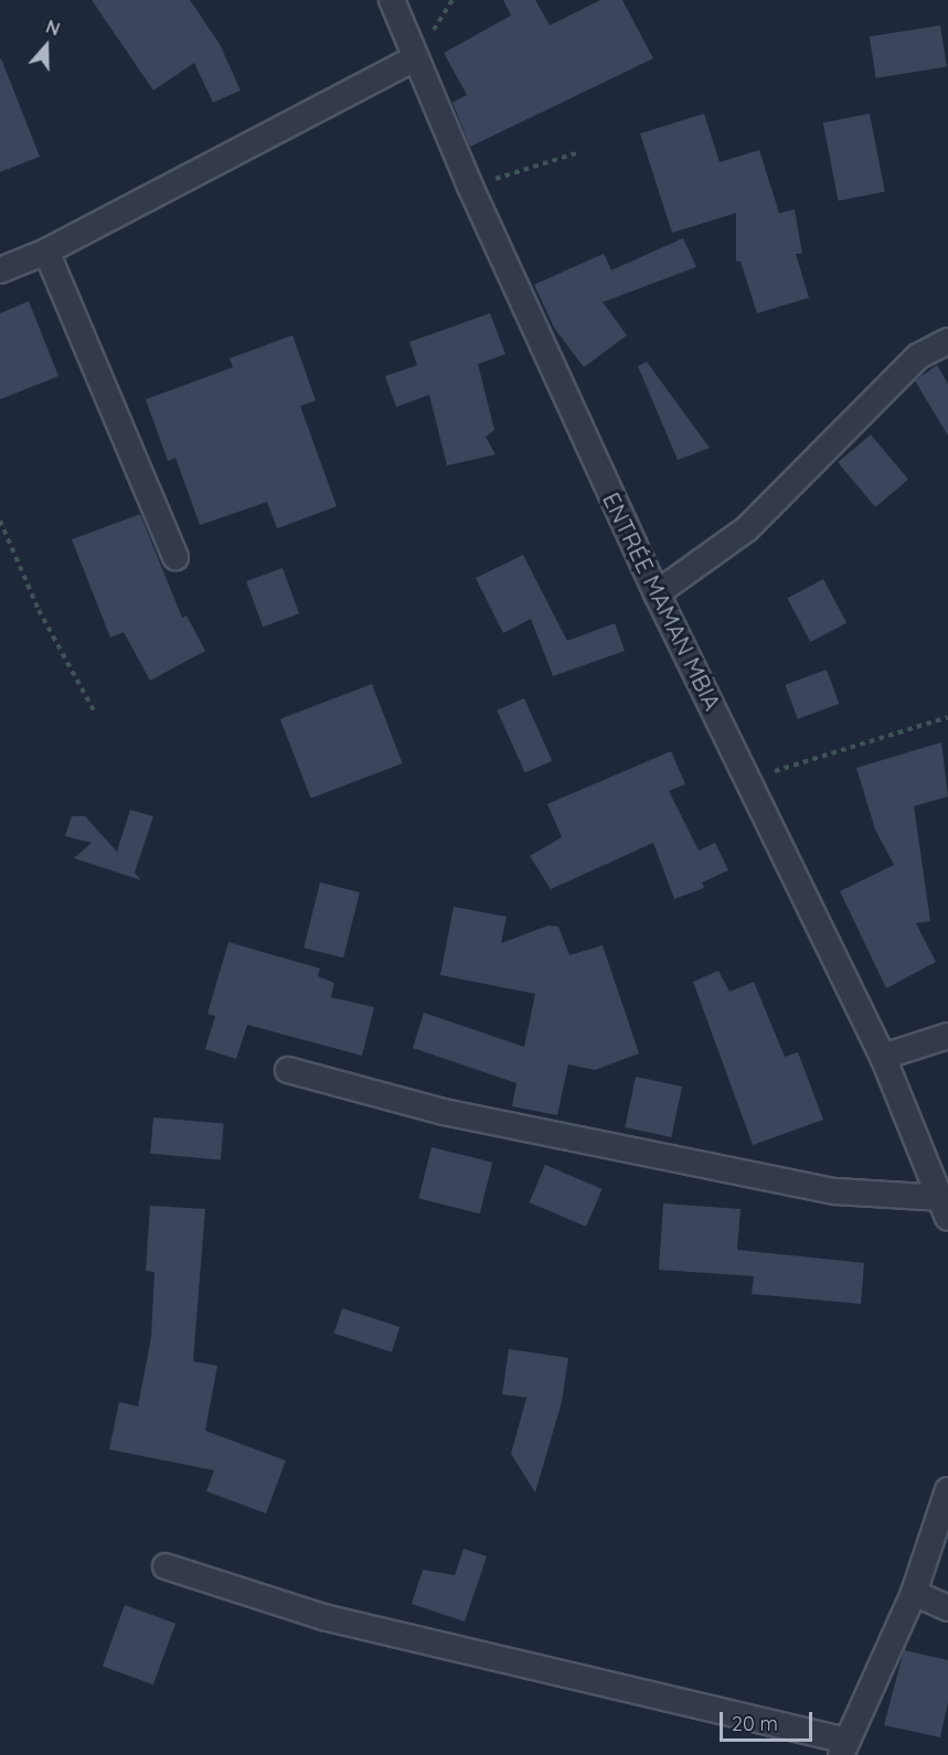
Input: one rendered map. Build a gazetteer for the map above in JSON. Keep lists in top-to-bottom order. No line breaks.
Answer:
{"streets":{"street":["ENTRÉE MAMAN MBIA"]},"scale_bar":"20 m","north":"top"}
